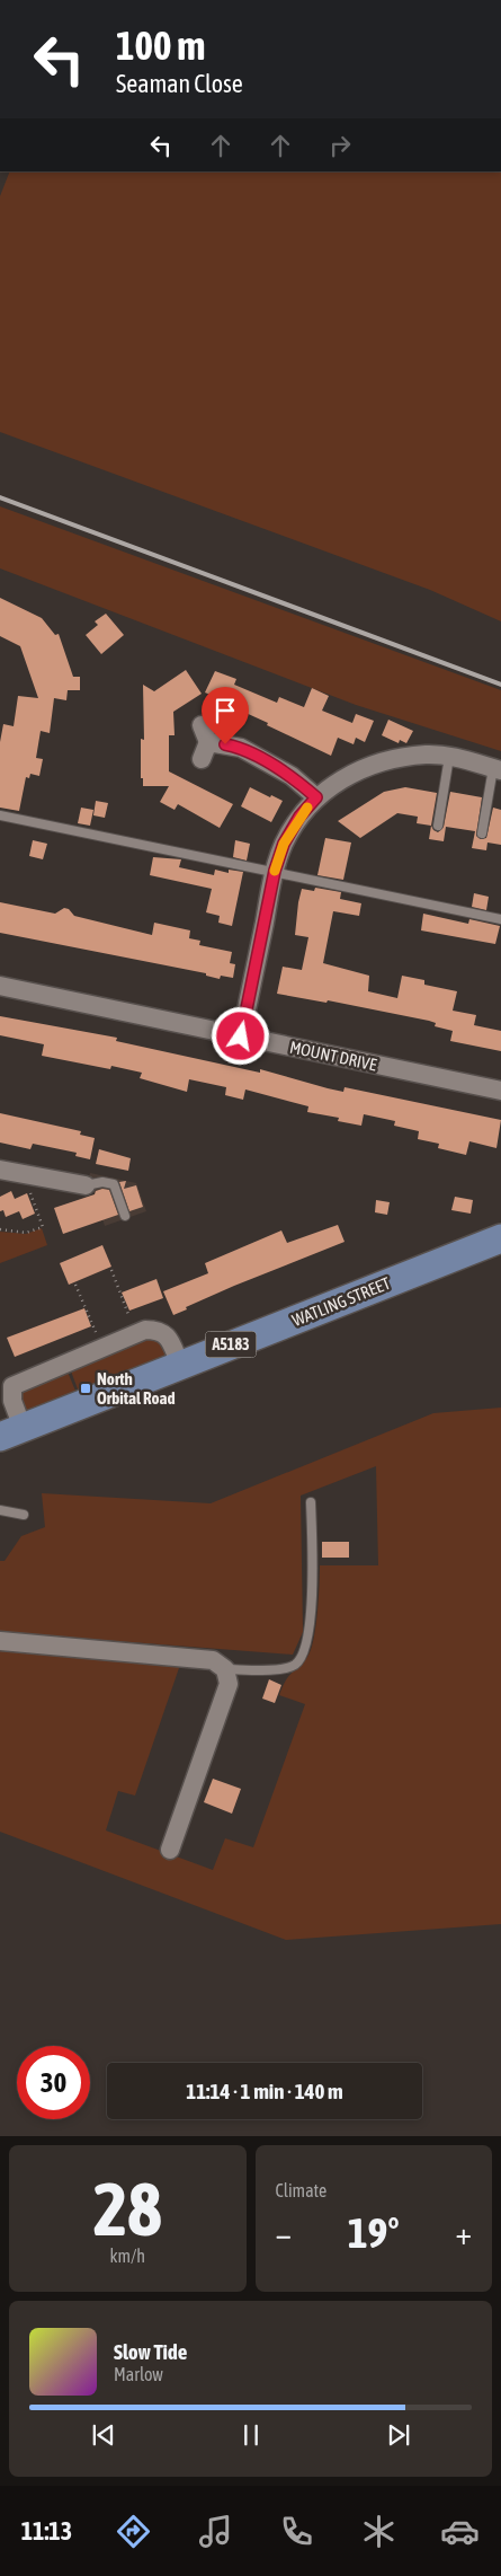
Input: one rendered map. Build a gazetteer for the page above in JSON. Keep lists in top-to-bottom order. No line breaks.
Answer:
{"streets":{"main road":["WATLING STREET","A5183"],"street":["MOUNT DRIVE"]},"places":{"transit":["North Orbital Road"]},"page":{"turn":["100 m","Seaman Close"],"limit":"30","trip":"11:14 · 1 min · 140 m","tile":[["28","km/h"],"Climate"],"heat":["−","19°","+"],"song":["Slow Tide","Marlow"],"tabs":"11:13"}}
